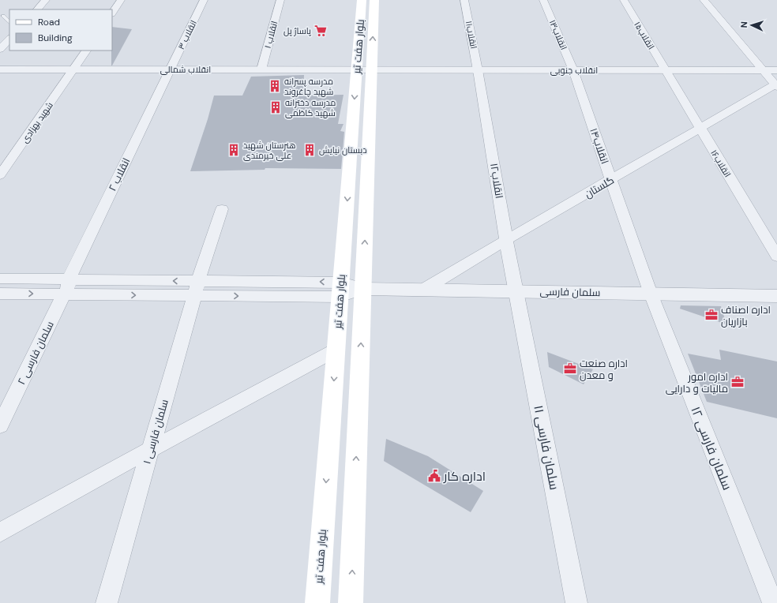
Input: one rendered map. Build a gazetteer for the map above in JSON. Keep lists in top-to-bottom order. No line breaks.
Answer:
{"streets":{"main road":["بلوار هفت تیر"],"street":["انقلاب ۳","انقلاب ۱","انقلاب۱۱","انقلاب۱۳","انقلاب۱۵","انقلاب شمالی","انقلاب جنوبی","شهید بهزادی","انقلاب۱۴","انقلاب۱۶","انقلاب ۲","انقلاب۱۲","گلستان","سلمان فارسی","سلمان فارسی ۲","سلمان فارسی ۱","سلمان فارسی ۱۱","سلمان فارسی ۱۲"]},"crossings":[["انقلاب ۳","انقلاب شمالی"],["انقلاب ۳","انقلاب ۲"],["انقلاب ۱","انقلاب شمالی"],["انقلاب۱۱","انقلاب جنوبی"],["انقلاب۱۱","انقلاب۱۲"],["انقلاب۱۳","انقلاب جنوبی"],["انقلاب۱۳","انقلاب۱۴"],["انقلاب۱۵","انقلاب جنوبی"],["انقلاب۱۵","انقلاب۱۶"],["بلوار هفت تیر","انقلاب شمالی"],["بلوار هفت تیر","انقلاب جنوبی"],["بلوار هفت تیر","سلمان فارسی"],["انقلاب شمالی","انقلاب جنوبی"],["انقلاب شمالی","شهید بهزادی"],["انقلاب شمالی","انقلاب ۲"],["انقلاب جنوبی","انقلاب۱۴"],["انقلاب جنوبی","انقلاب۱۶"],["انقلاب جنوبی","انقلاب۱۲"],["انقلاب۱۴","گلستان"],["انقلاب۱۴","سلمان فارسی"],["انقلاب۱۴","سلمان فارسی ۱۲"],["انقلاب۱۶","گلستان"],["انقلاب ۲","سلمان فارسی ۲"],["انقلاب۱۲","گلستان"],["انقلاب۱۲","سلمان فارسی"],["انقلاب۱۲","سلمان فارسی ۱۱"],["گلستان","سلمان فارسی"],["سلمان فارسی","سلمان فارسی ۱۱"],["سلمان فارسی","سلمان فارسی ۱۲"]],"places":{"supermarket":["پاساژ پل"],"building":["مدرسه پسرانه شهید چاغروند","مدرسه دخترانه شهید کاظمی","هنرستان شهید علی خیرمندی","دبستان نیایش"],"office":["اداره اصناف بازاریان","اداره صنعت و معدن","اداره امور مالیات و دارایی"],"public building":["اداره کار"]},"legend":["Road","Building"],"north":"left"}
